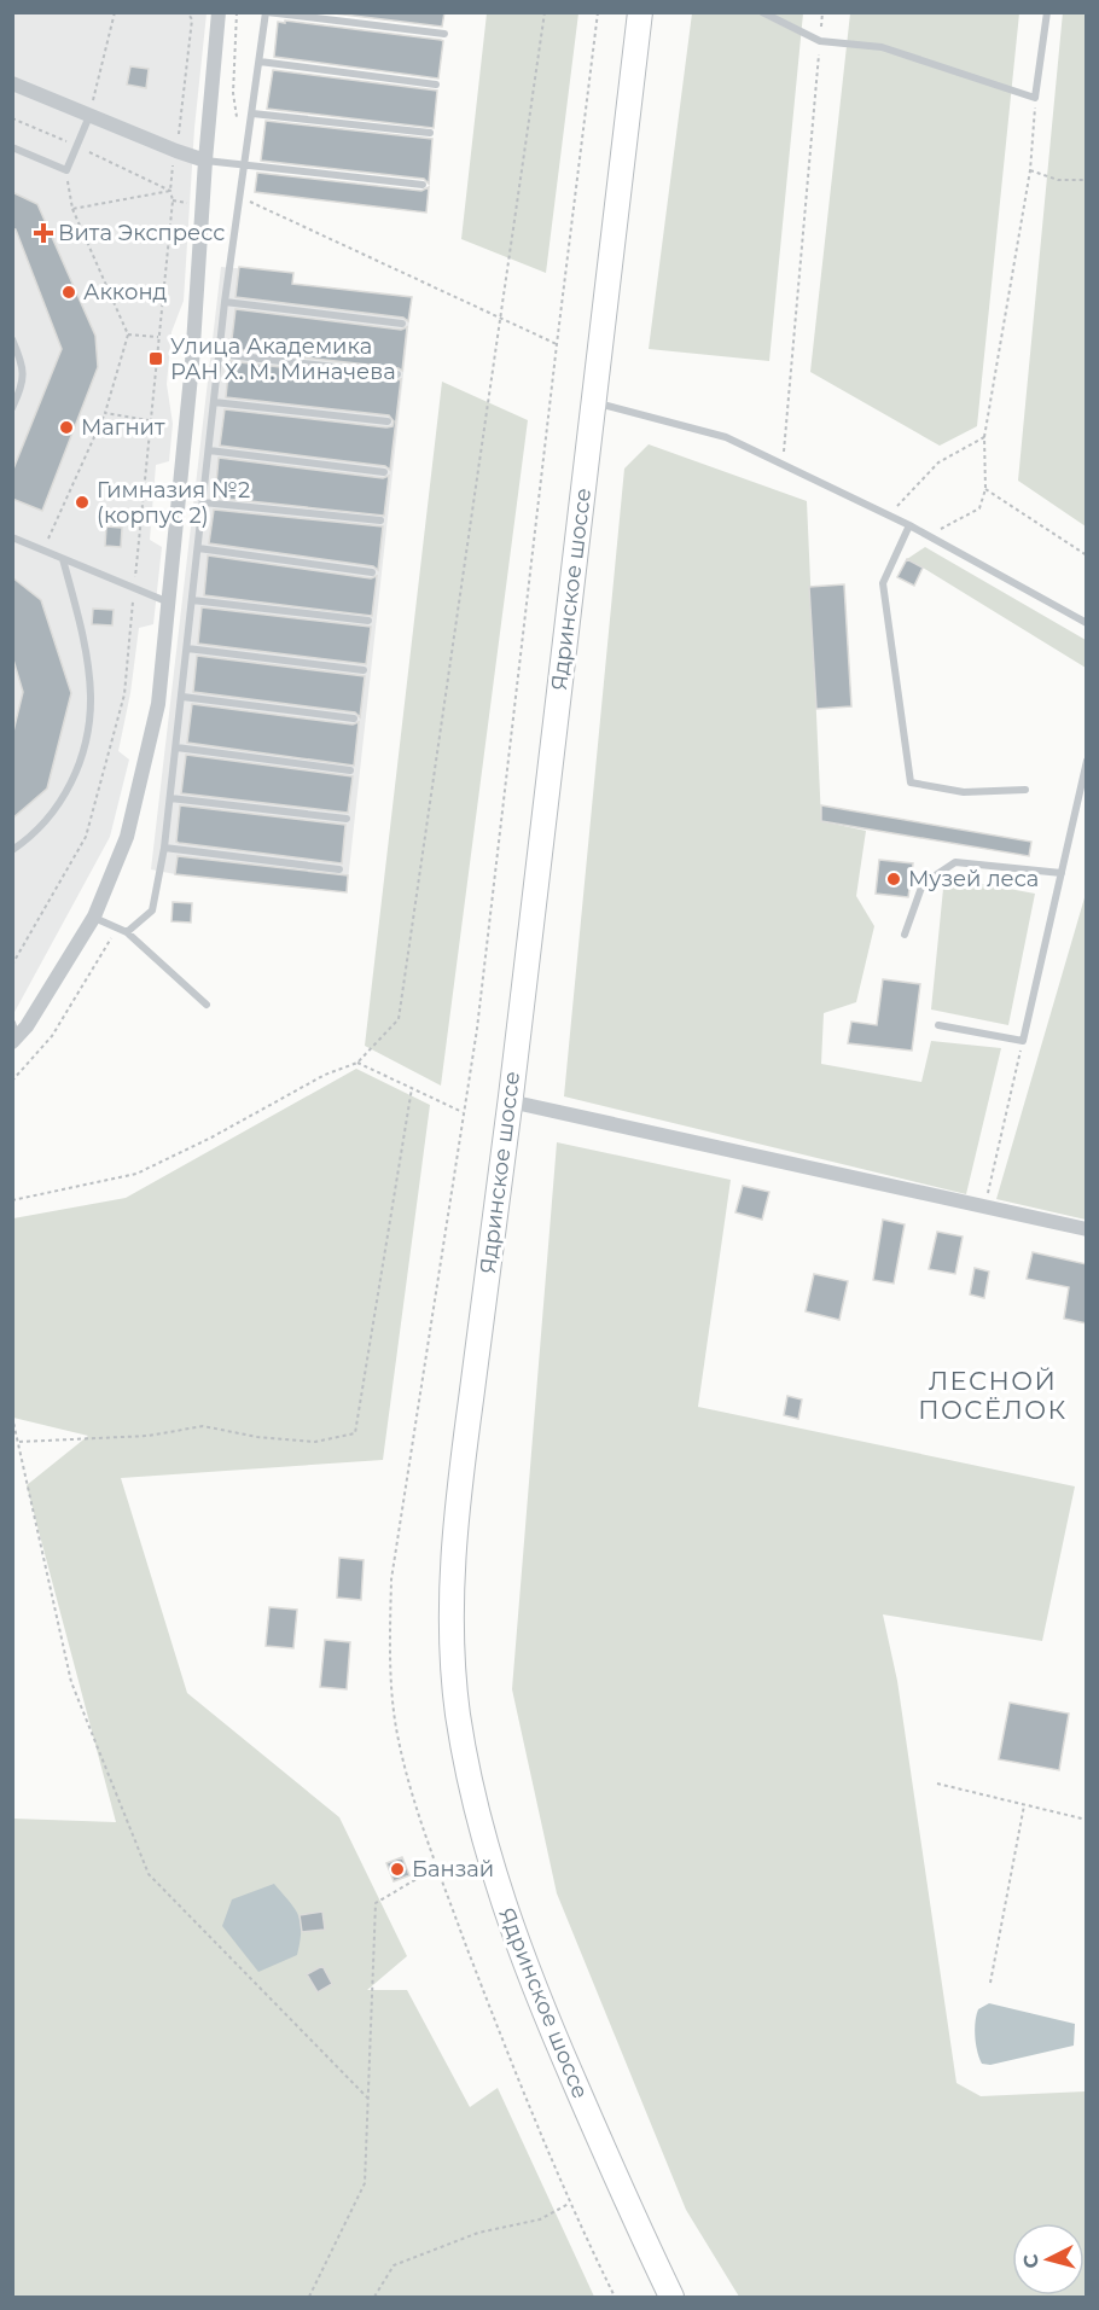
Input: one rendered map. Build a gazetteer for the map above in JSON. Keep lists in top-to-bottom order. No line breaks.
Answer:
{"streets":{"main road":["Ядринское шоссе"]},"districts":["ЛЕСНОЙ ПОСЁЛОК"],"places":{"health":["Вита Экспресс"],"other":["Акконд","Магнит","Гимназия №2 (корпус 2)","Музей леса","Банзай"],"transit":["Улица Академика РАН Х. М. Миначева"]},"north":"left"}
